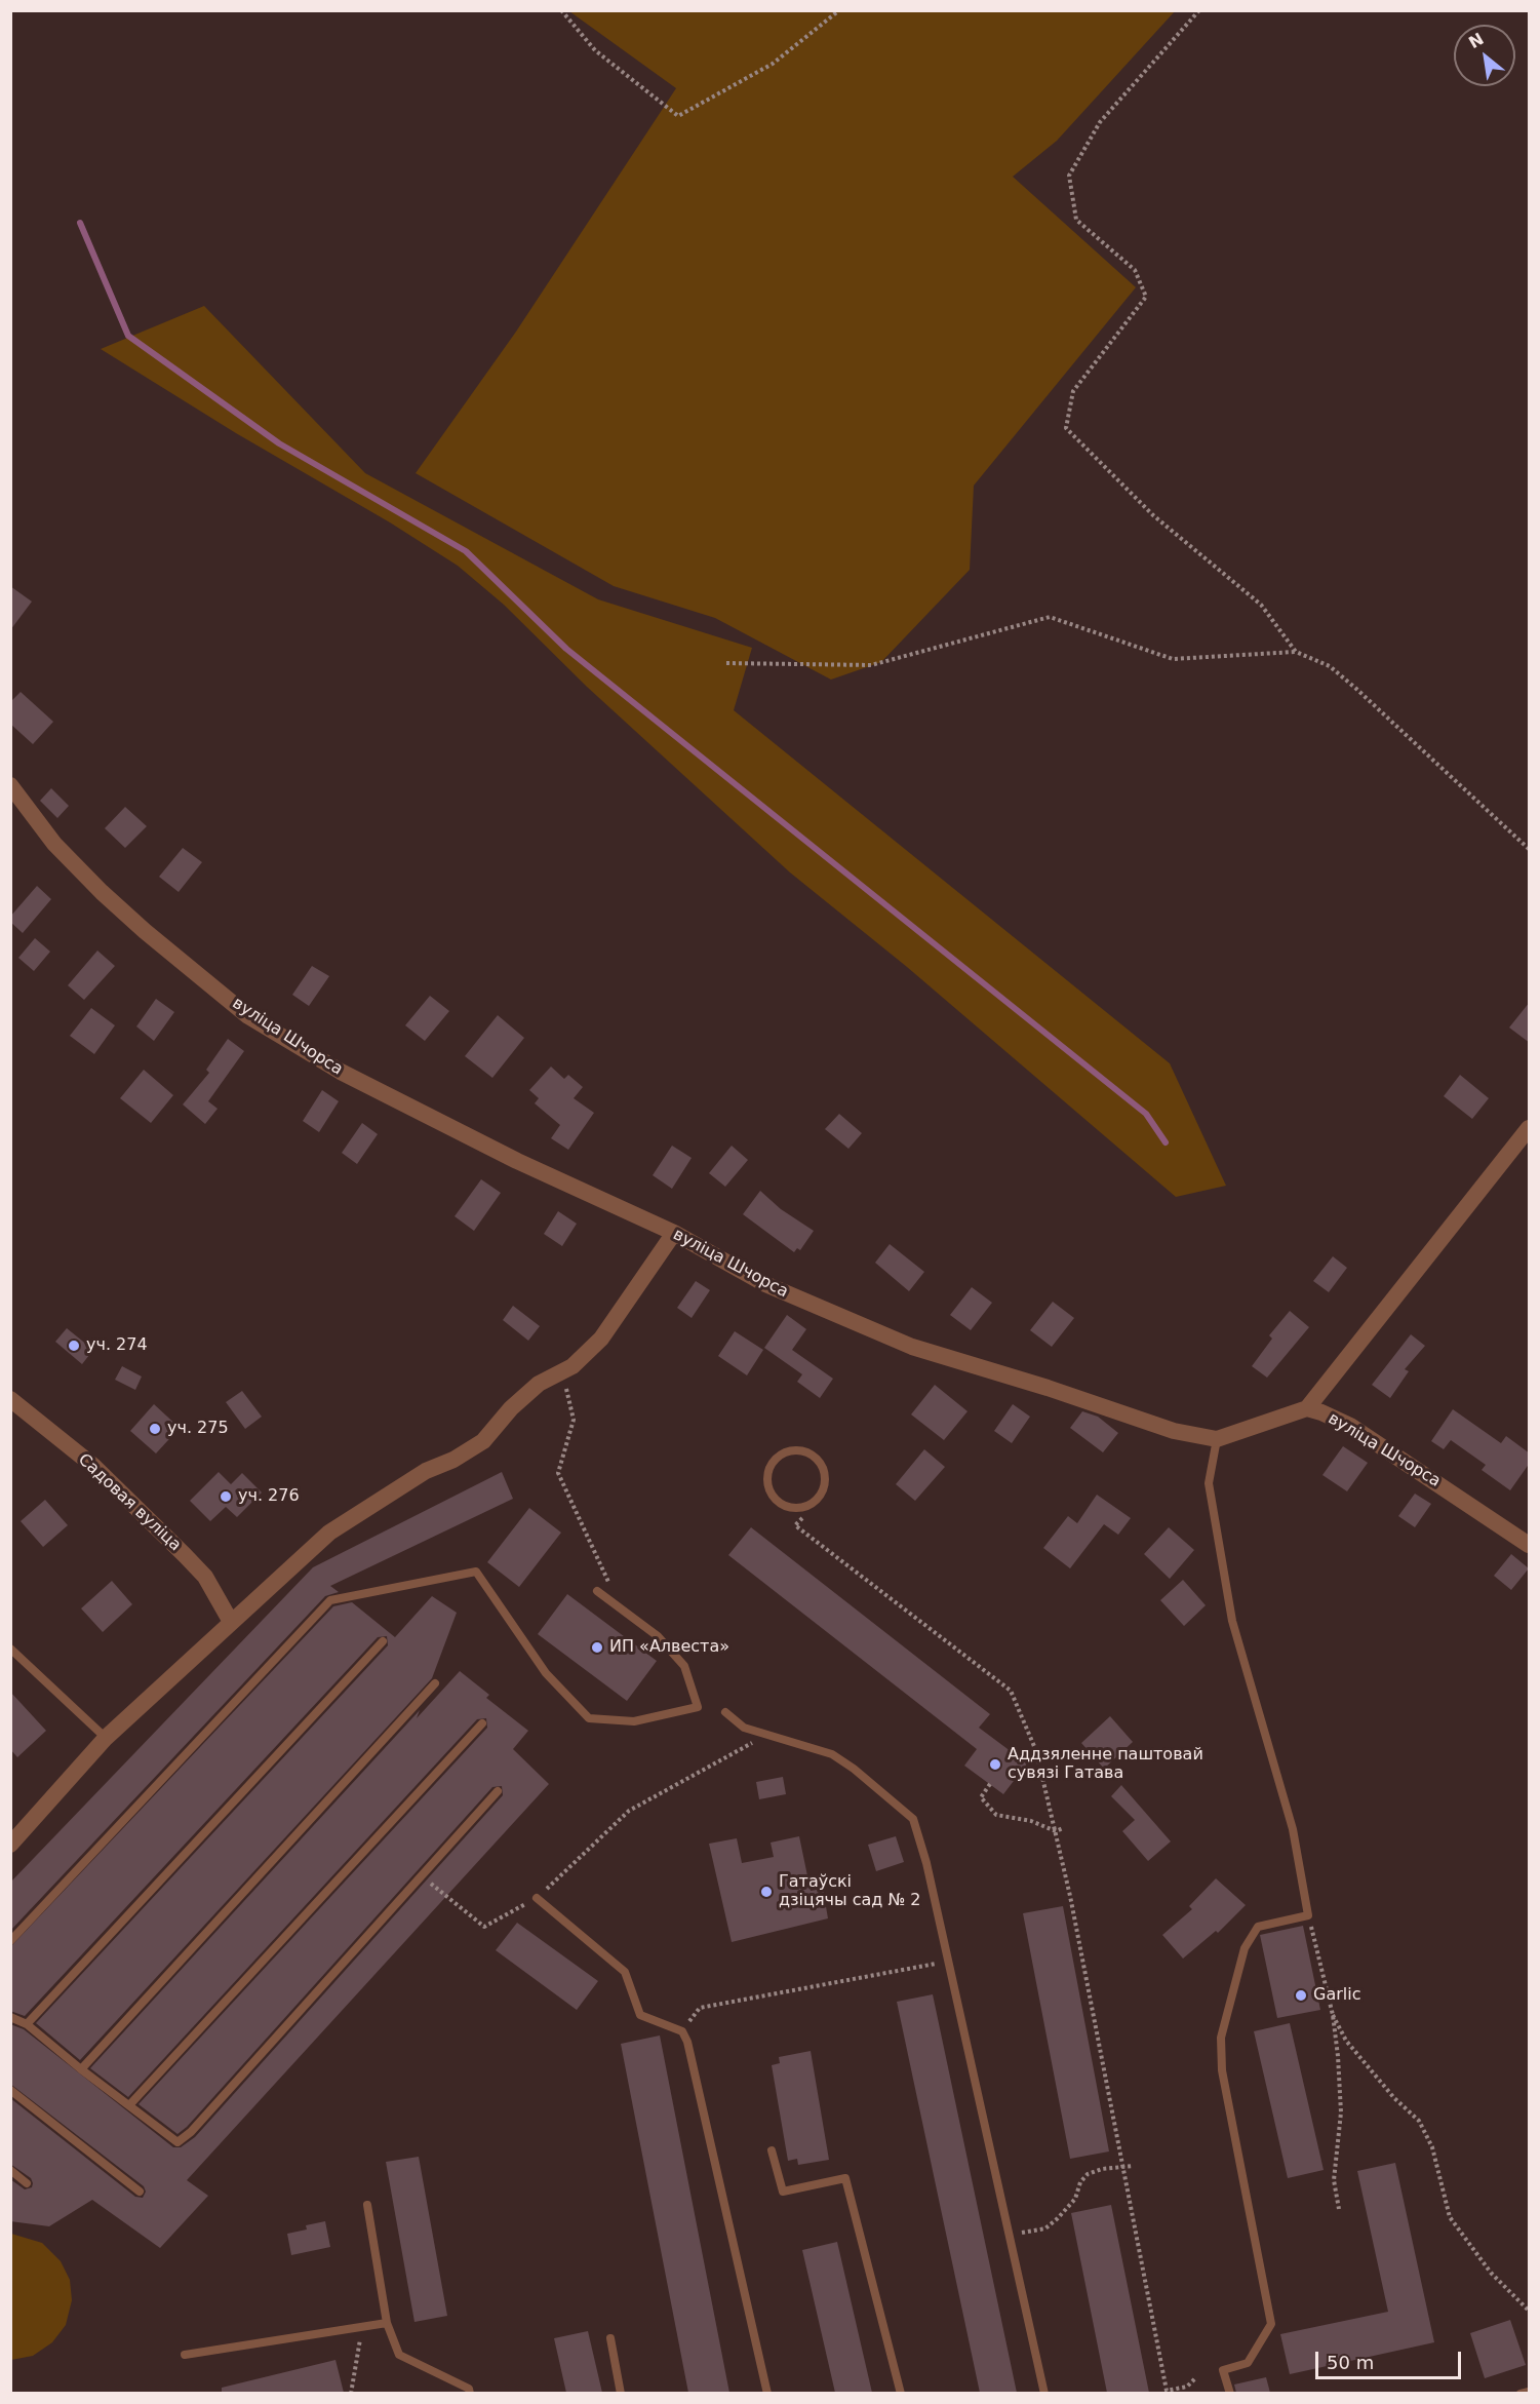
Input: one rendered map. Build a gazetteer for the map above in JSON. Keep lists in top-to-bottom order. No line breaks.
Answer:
{"streets":{"street":["вуліца Шчорса","Садовая вуліца"]},"places":["уч. 274","уч. 275","уч. 276","ИП «Алвеста»","Аддзяленне паштовай сувязі Гатава","Гатаўскі дзіцячы сад № 2","Garlic"],"scale_bar":"50 m","north":"top left"}
